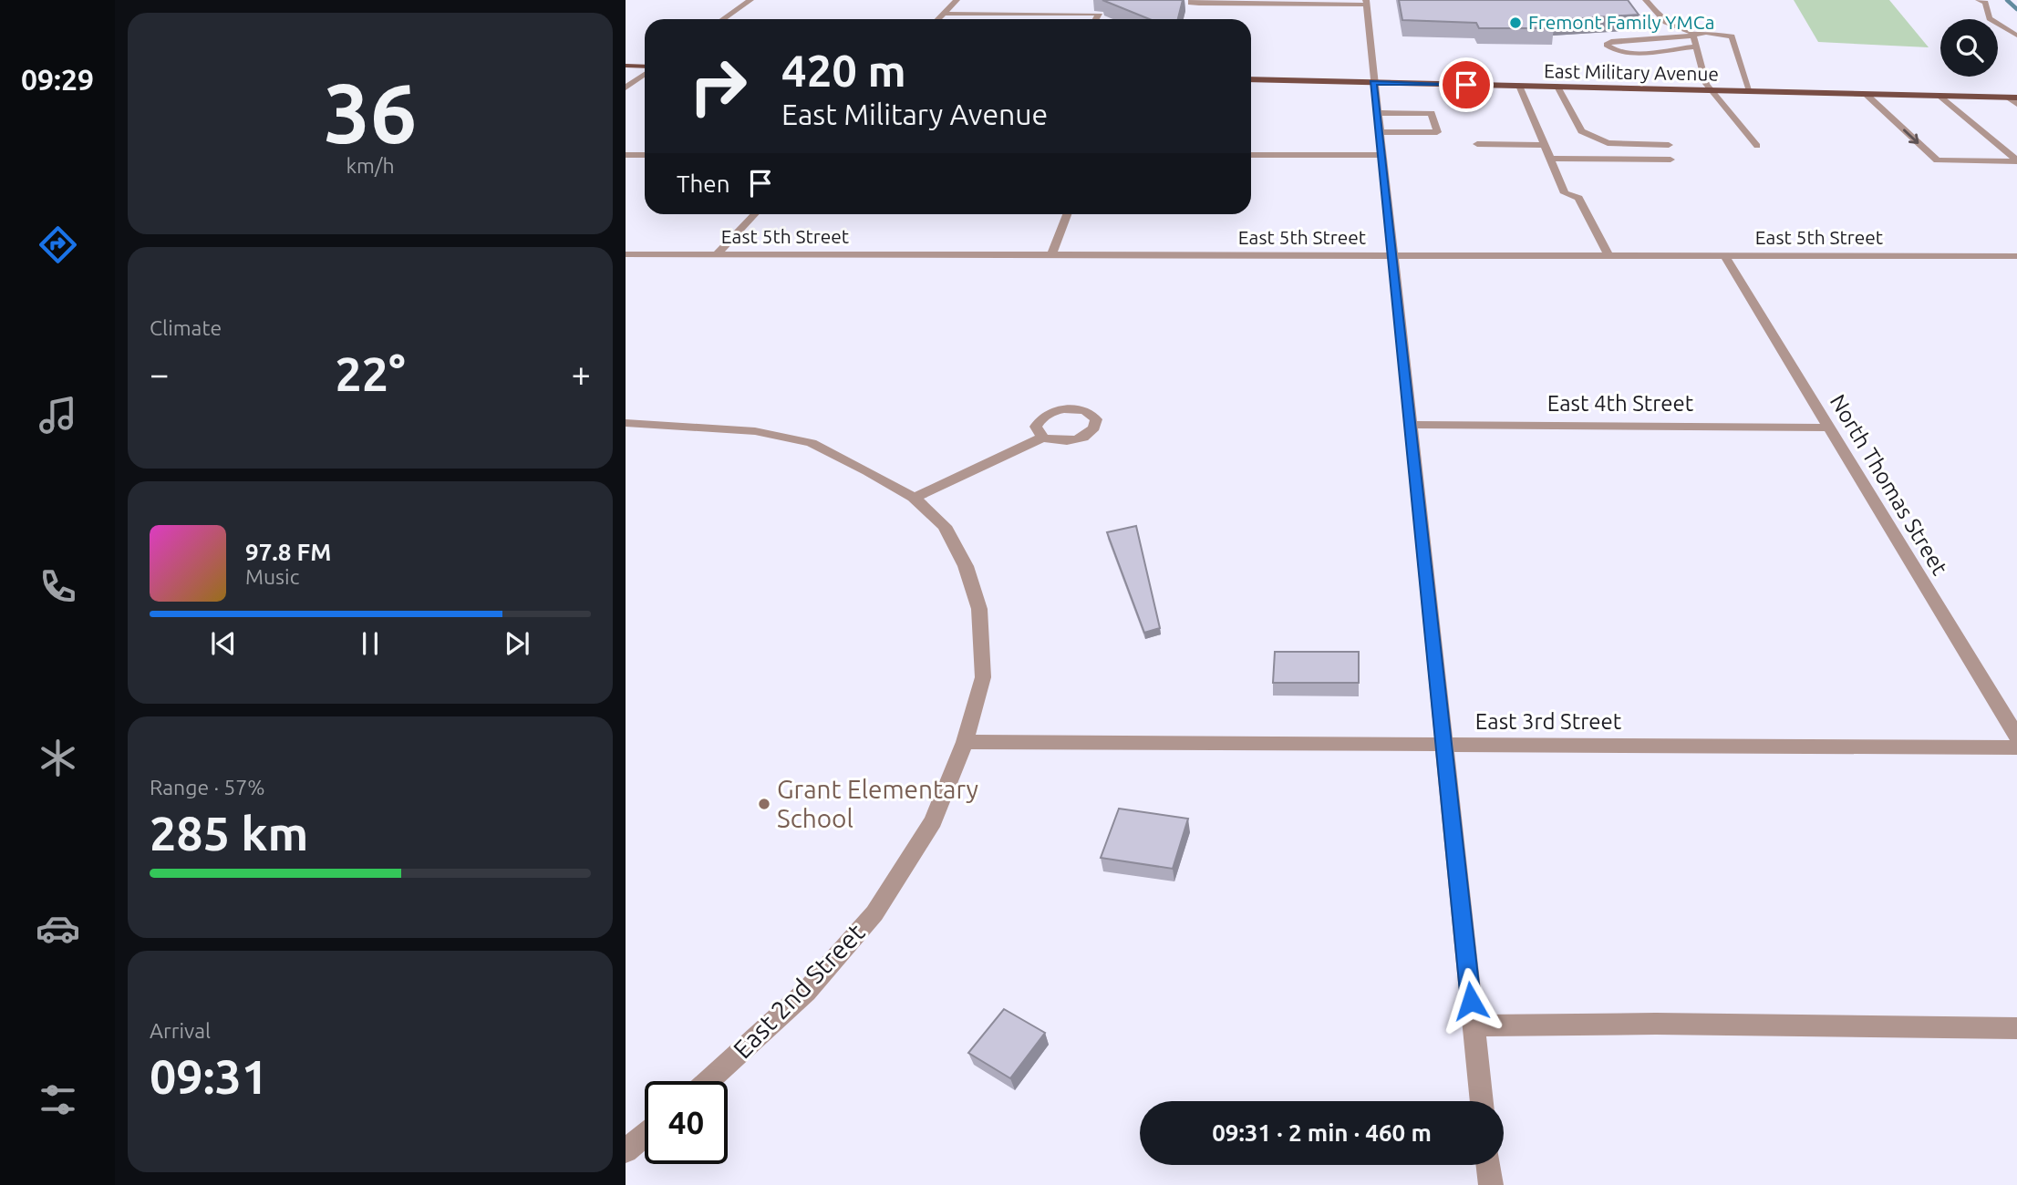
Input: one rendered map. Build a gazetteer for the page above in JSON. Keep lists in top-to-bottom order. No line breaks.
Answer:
{"streets":{"main road":["East Military Avenue"],"street":["East 5th Street","East 4th Street","North Thomas Street","East 3rd Street","East 2nd Street"]},"crossings":[["East 5th Street","North Thomas Street"],["East 4th Street","North Thomas Street"],["East 3rd Street","East 2nd Street"]],"places":["Fremont Family YMCa","Grant Elementary School"],"page":{"tabs":"09:29","tile":[["36","km/h"],"Climate",["Range · 57%","285 km"],["Arrival","09:31"]],"turn":["420 m","East Military Avenue"],"then":"Then","heat":["−","22°","+"],"song":["97.8 FM","Music"],"limit":"40","trip":"09:31 · 2 min · 460 m"}}
